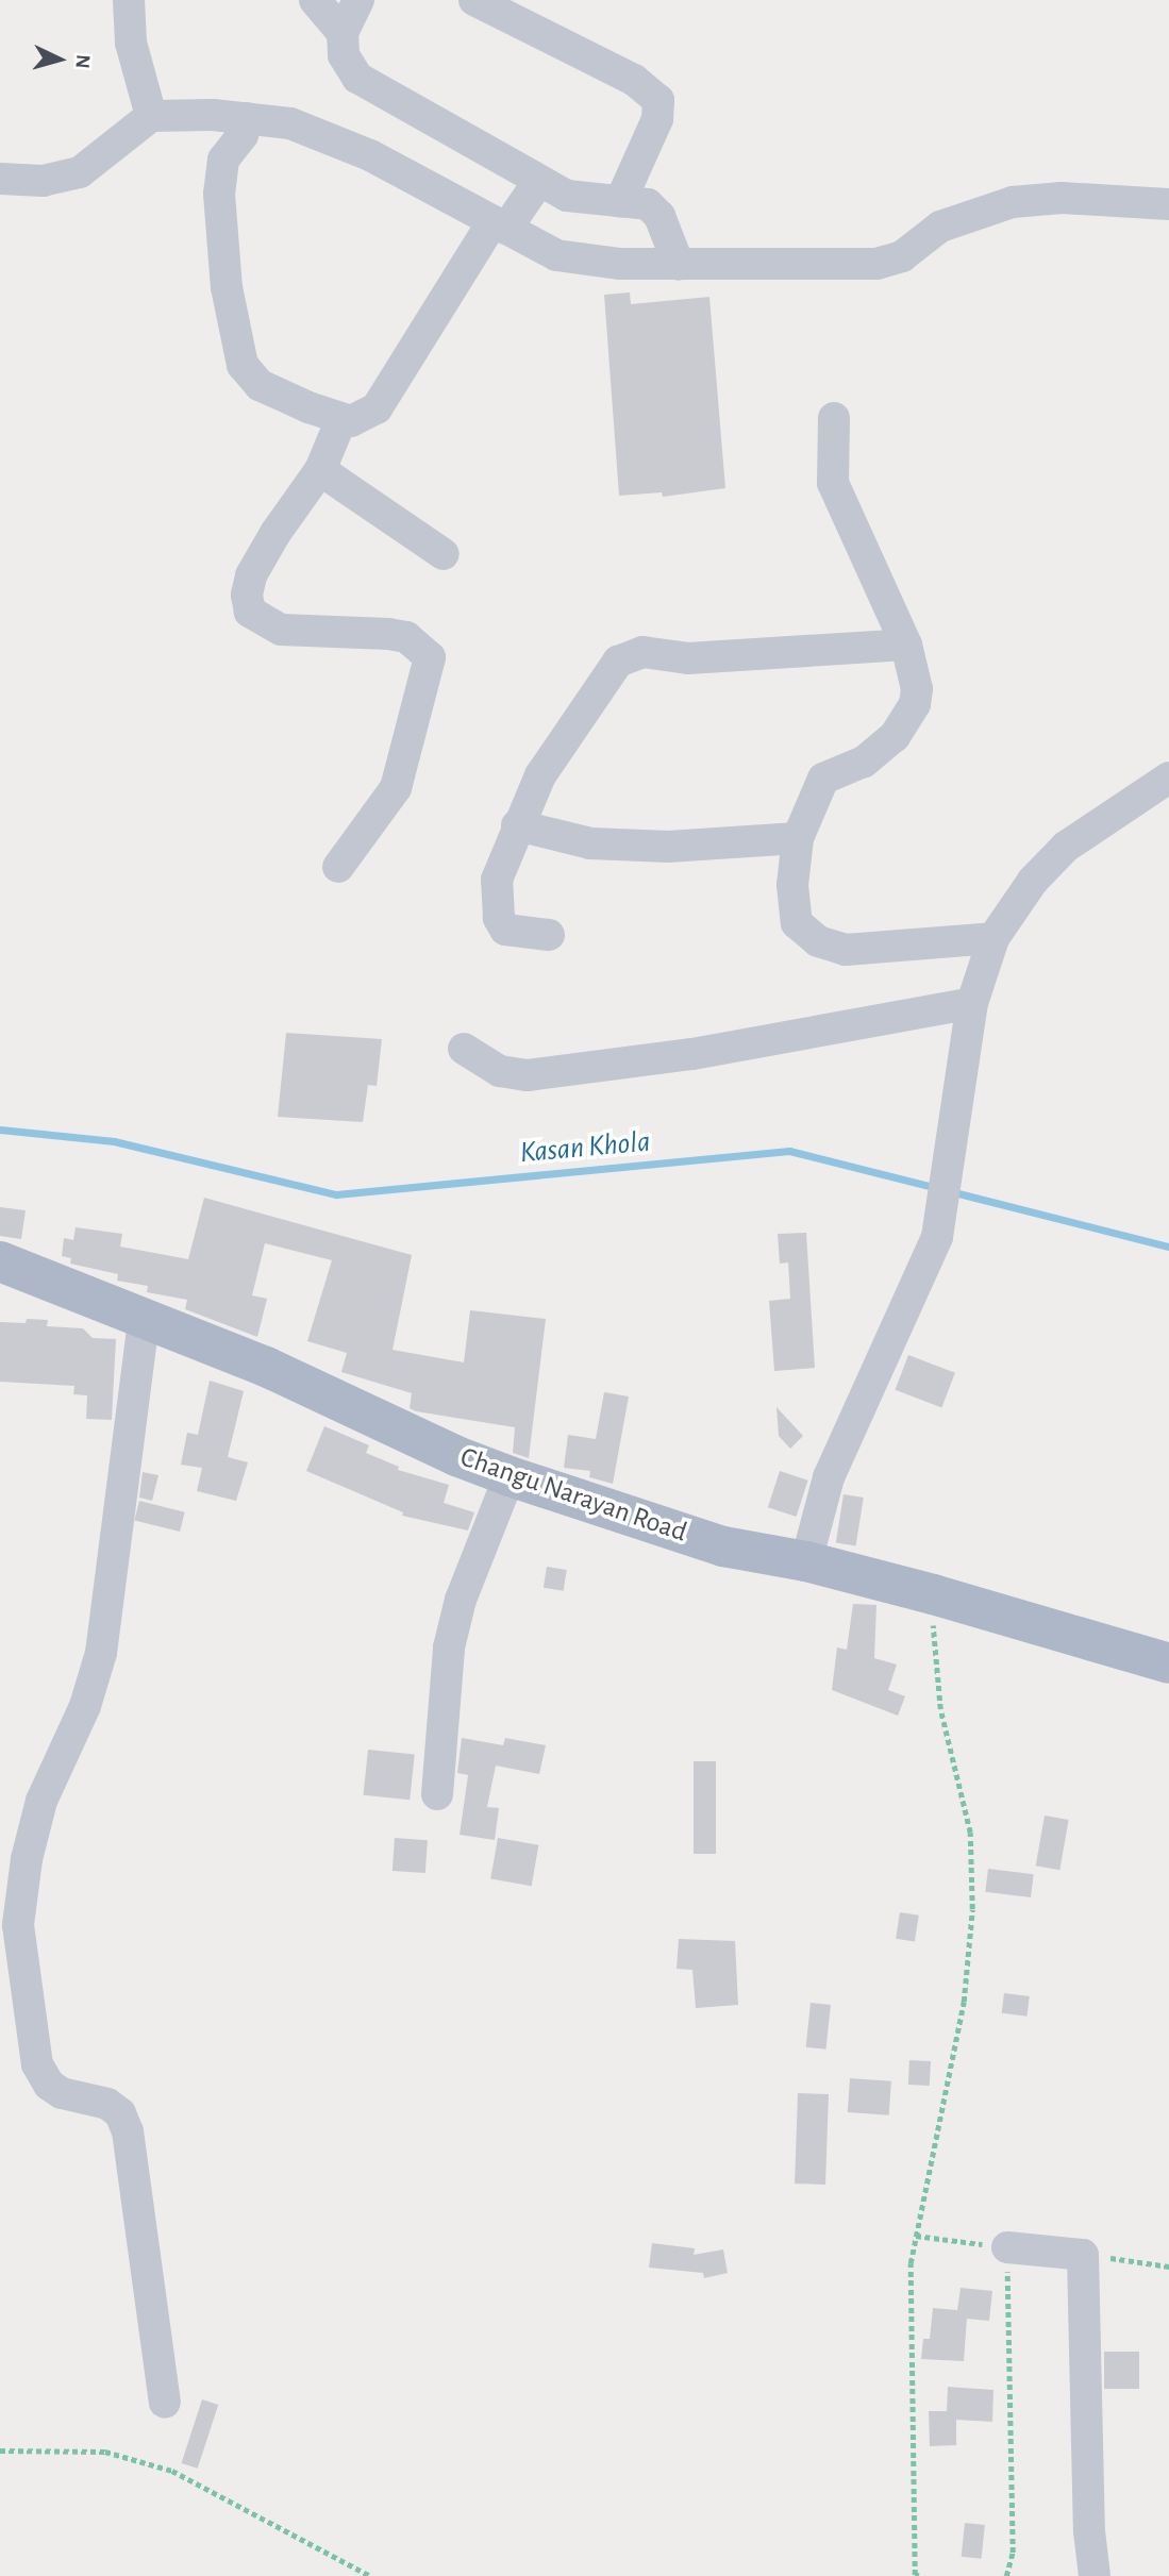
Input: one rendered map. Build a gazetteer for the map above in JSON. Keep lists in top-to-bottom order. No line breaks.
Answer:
{"streets":{"main road":["Changu Narayan Road"]},"water":["Kasan Khola"],"north":"right"}
